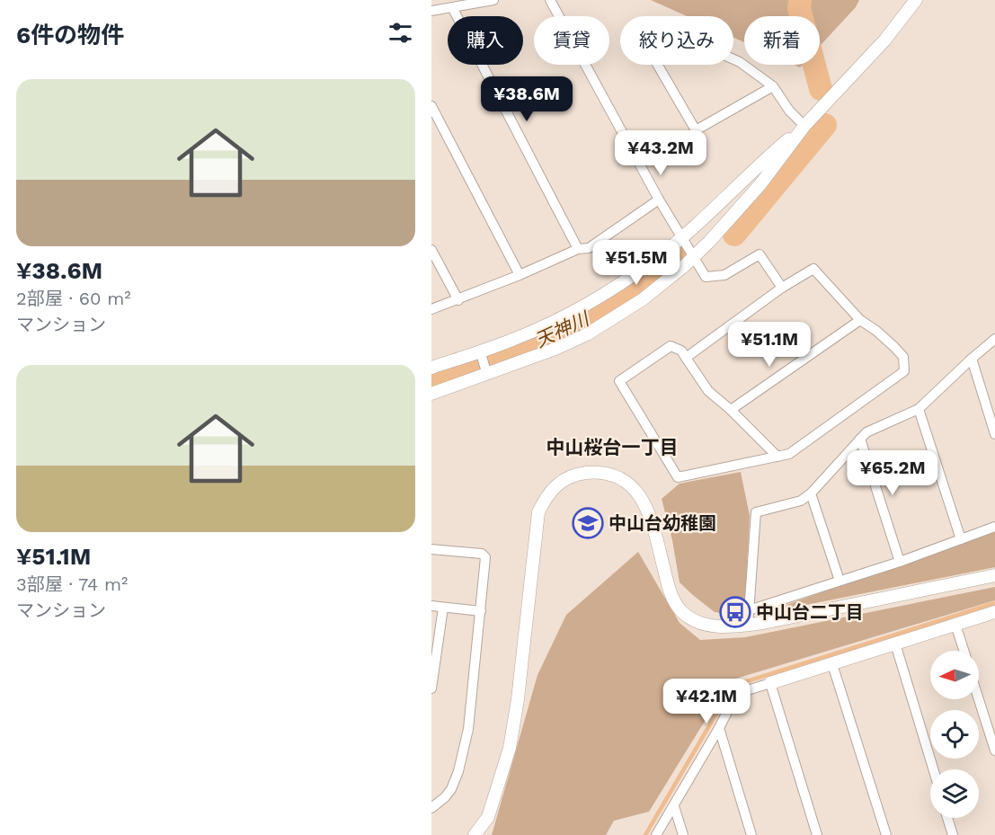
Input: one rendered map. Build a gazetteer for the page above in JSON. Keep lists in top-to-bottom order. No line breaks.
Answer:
{"districts":["中山桜台一丁目"],"water":["天神川"],"places":{"school or university":["中山台幼稚園"],"bus stop":["中山台二丁目"]},"north":"left","page":{"heading":"6件の物件","chip":["購入","賃貸","絞り込み","新着"],"list":[{"name":"¥38.6M","note":"2部屋 · 60 m² · マンション"},{"name":"¥51.1M","note":"3部屋 · 74 m² · マンション"}],"price":["¥38.6M","¥43.2M","¥51.5M","¥51.1M","¥65.2M","¥42.1M"]}}
